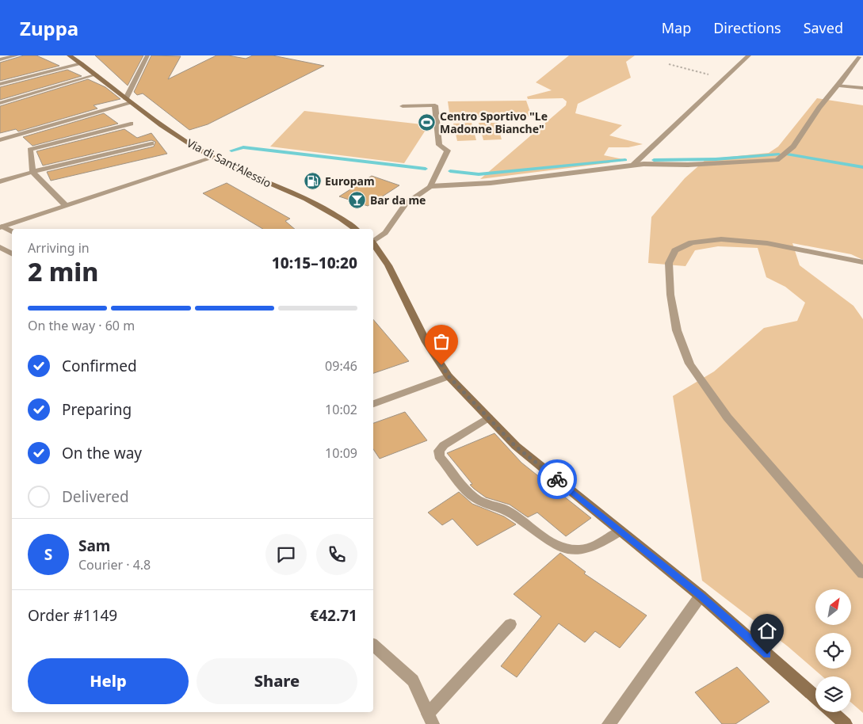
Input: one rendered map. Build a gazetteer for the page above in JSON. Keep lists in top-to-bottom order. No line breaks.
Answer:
{"streets":{"street":["Via di Sant'Alessio"]},"places":{"sports":["Centro Sportivo \"Le Madonne Bianche\""],"fuel station":["Europam"],"bar":["Bar da me"]},"north":"top right","page":{"header":"Zuppa","nav":["Map","Directions","Saved"],"heading":["2 min","Arriving in","10:15–10:20"],"panel":["Sam","Courier · 4.8","Order #1149","€42.71"],"bar":"On the way · 60 m","list":[["Confirmed","09:46"],["Preparing","10:02"],["On the way","10:09"],"Delivered"],"round":"S","buttons":["Help","Share"]}}
